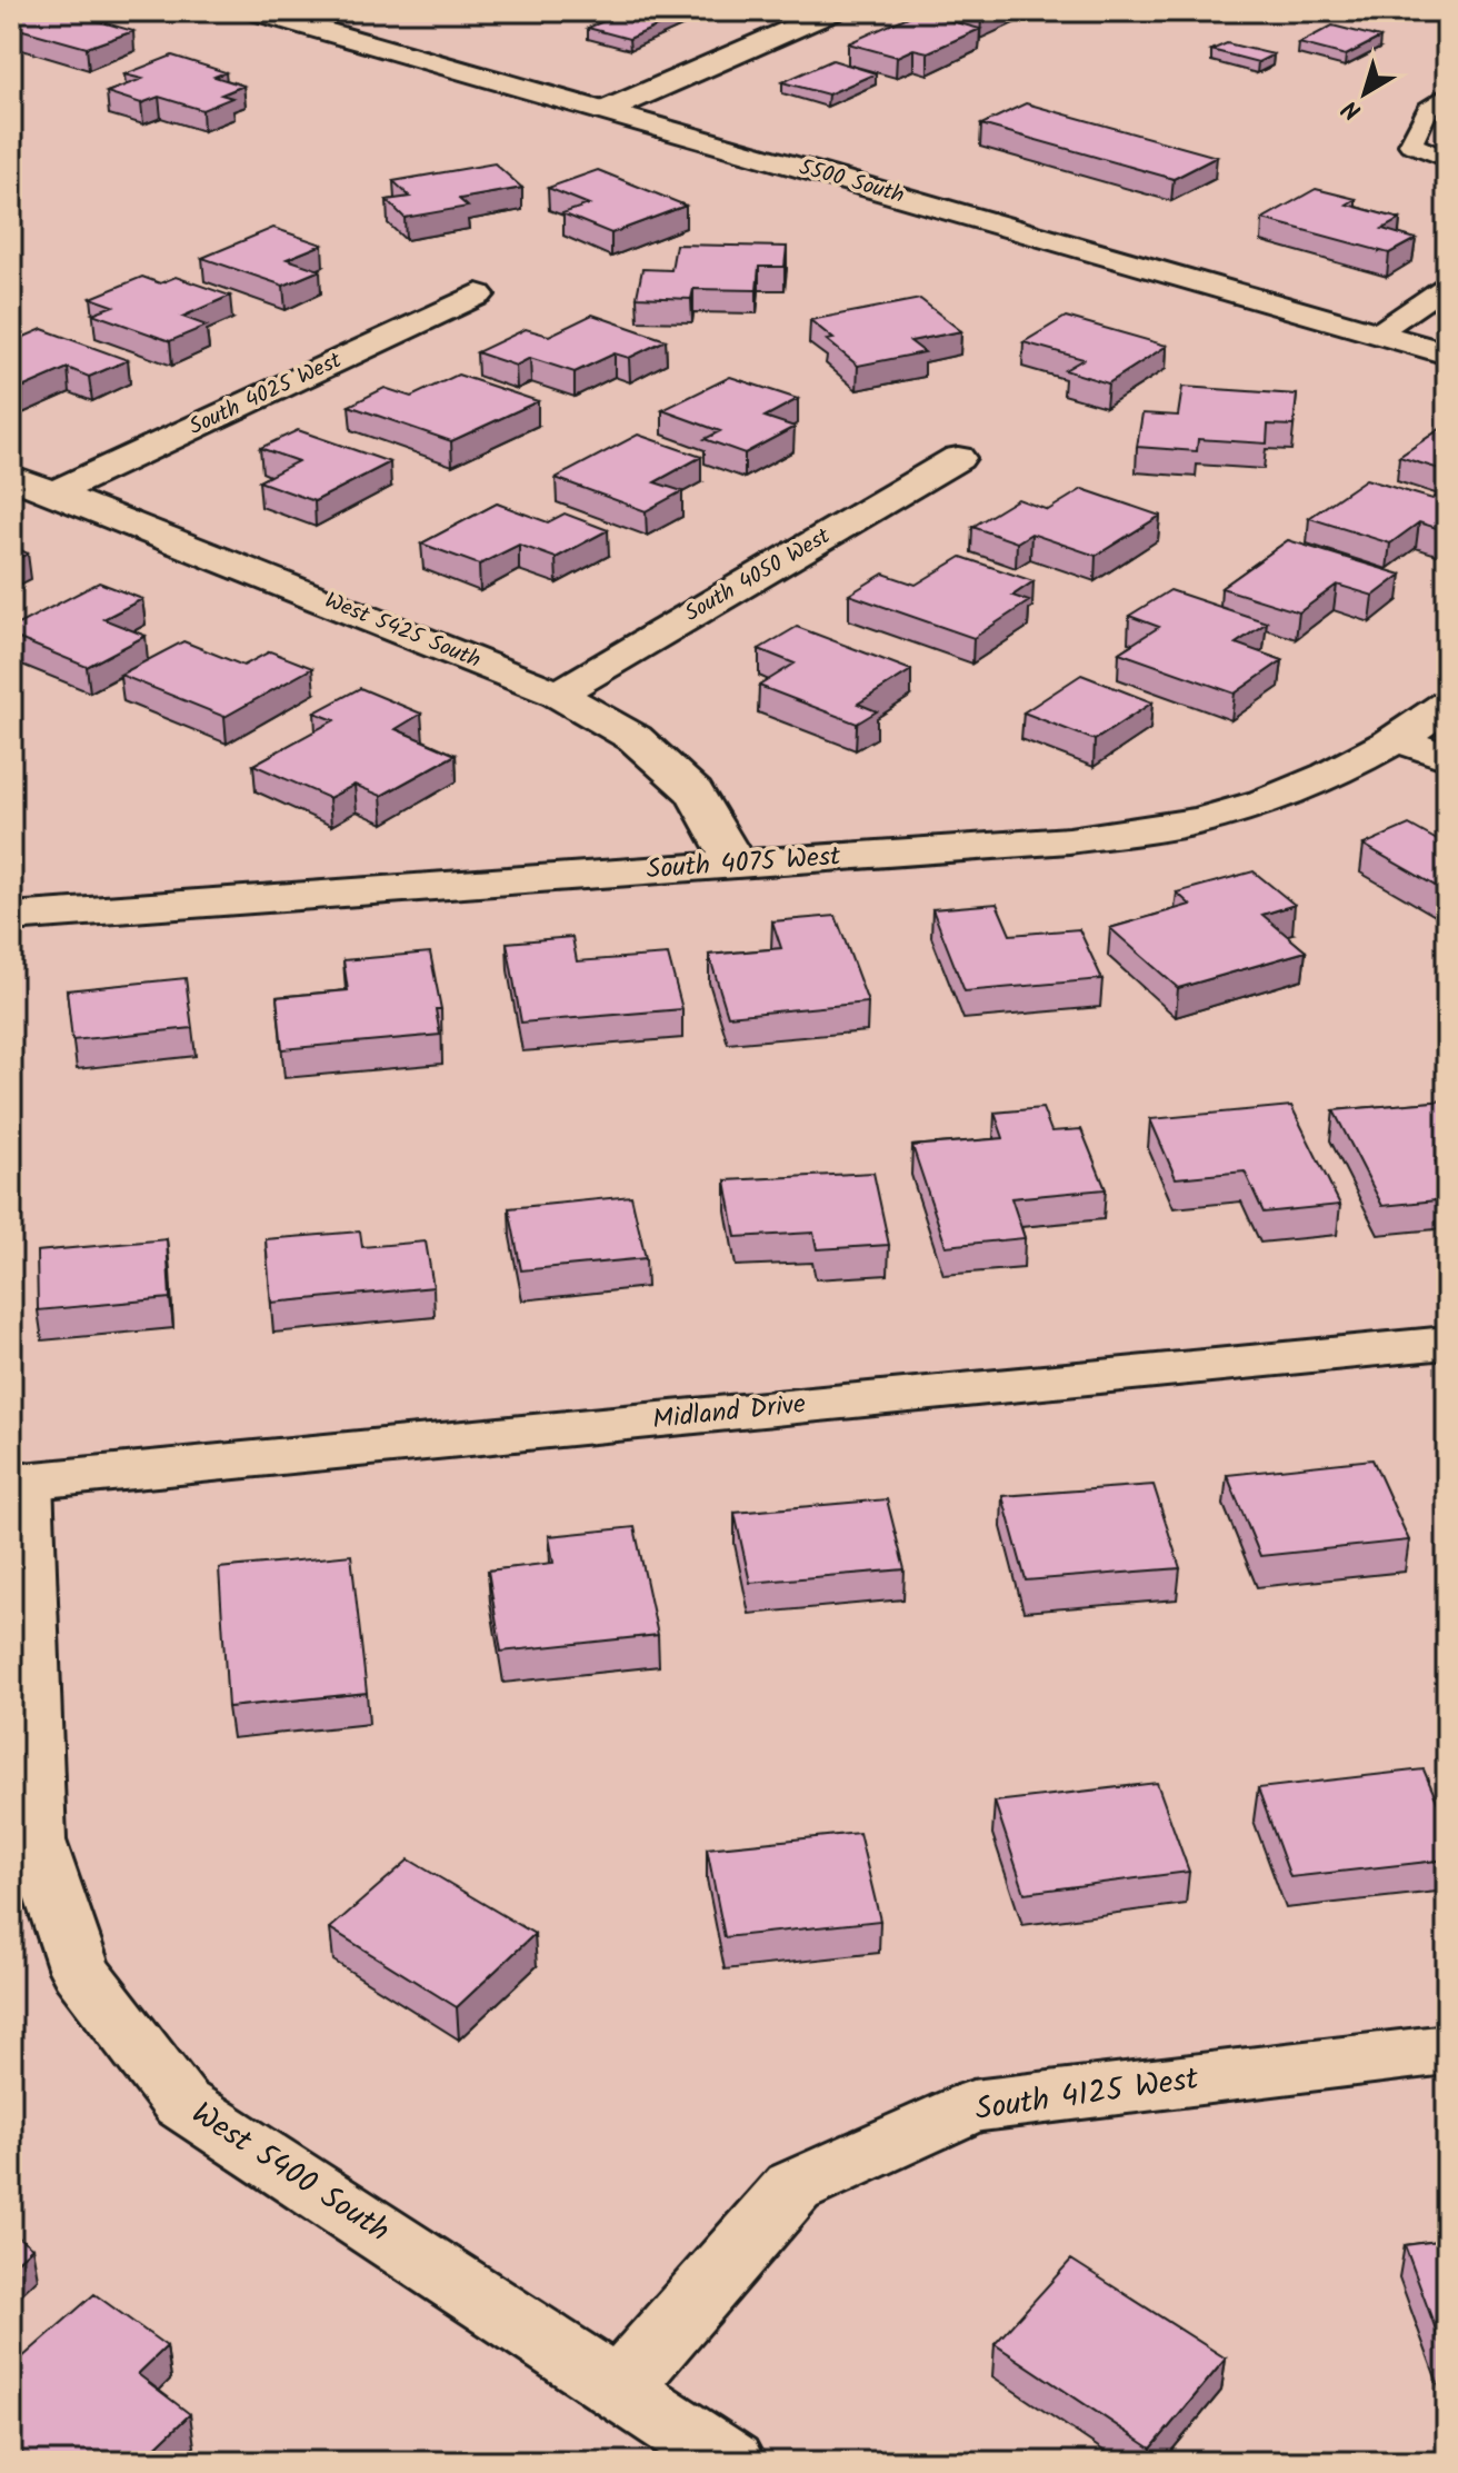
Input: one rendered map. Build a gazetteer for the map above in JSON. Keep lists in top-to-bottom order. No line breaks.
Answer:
{"streets":{"street":["5500 South","South 4025 West","South 4050 West","West 5425 South","South 4075 West","Midland Drive","South 4125 West","West 5400 South"]},"crossings":[["South 4025 West","West 5425 South"],["South 4050 West","West 5425 South"],["West 5425 South","South 4075 West"],["Midland Drive","West 5400 South"],["South 4125 West","West 5400 South"]],"north":"bottom left"}
